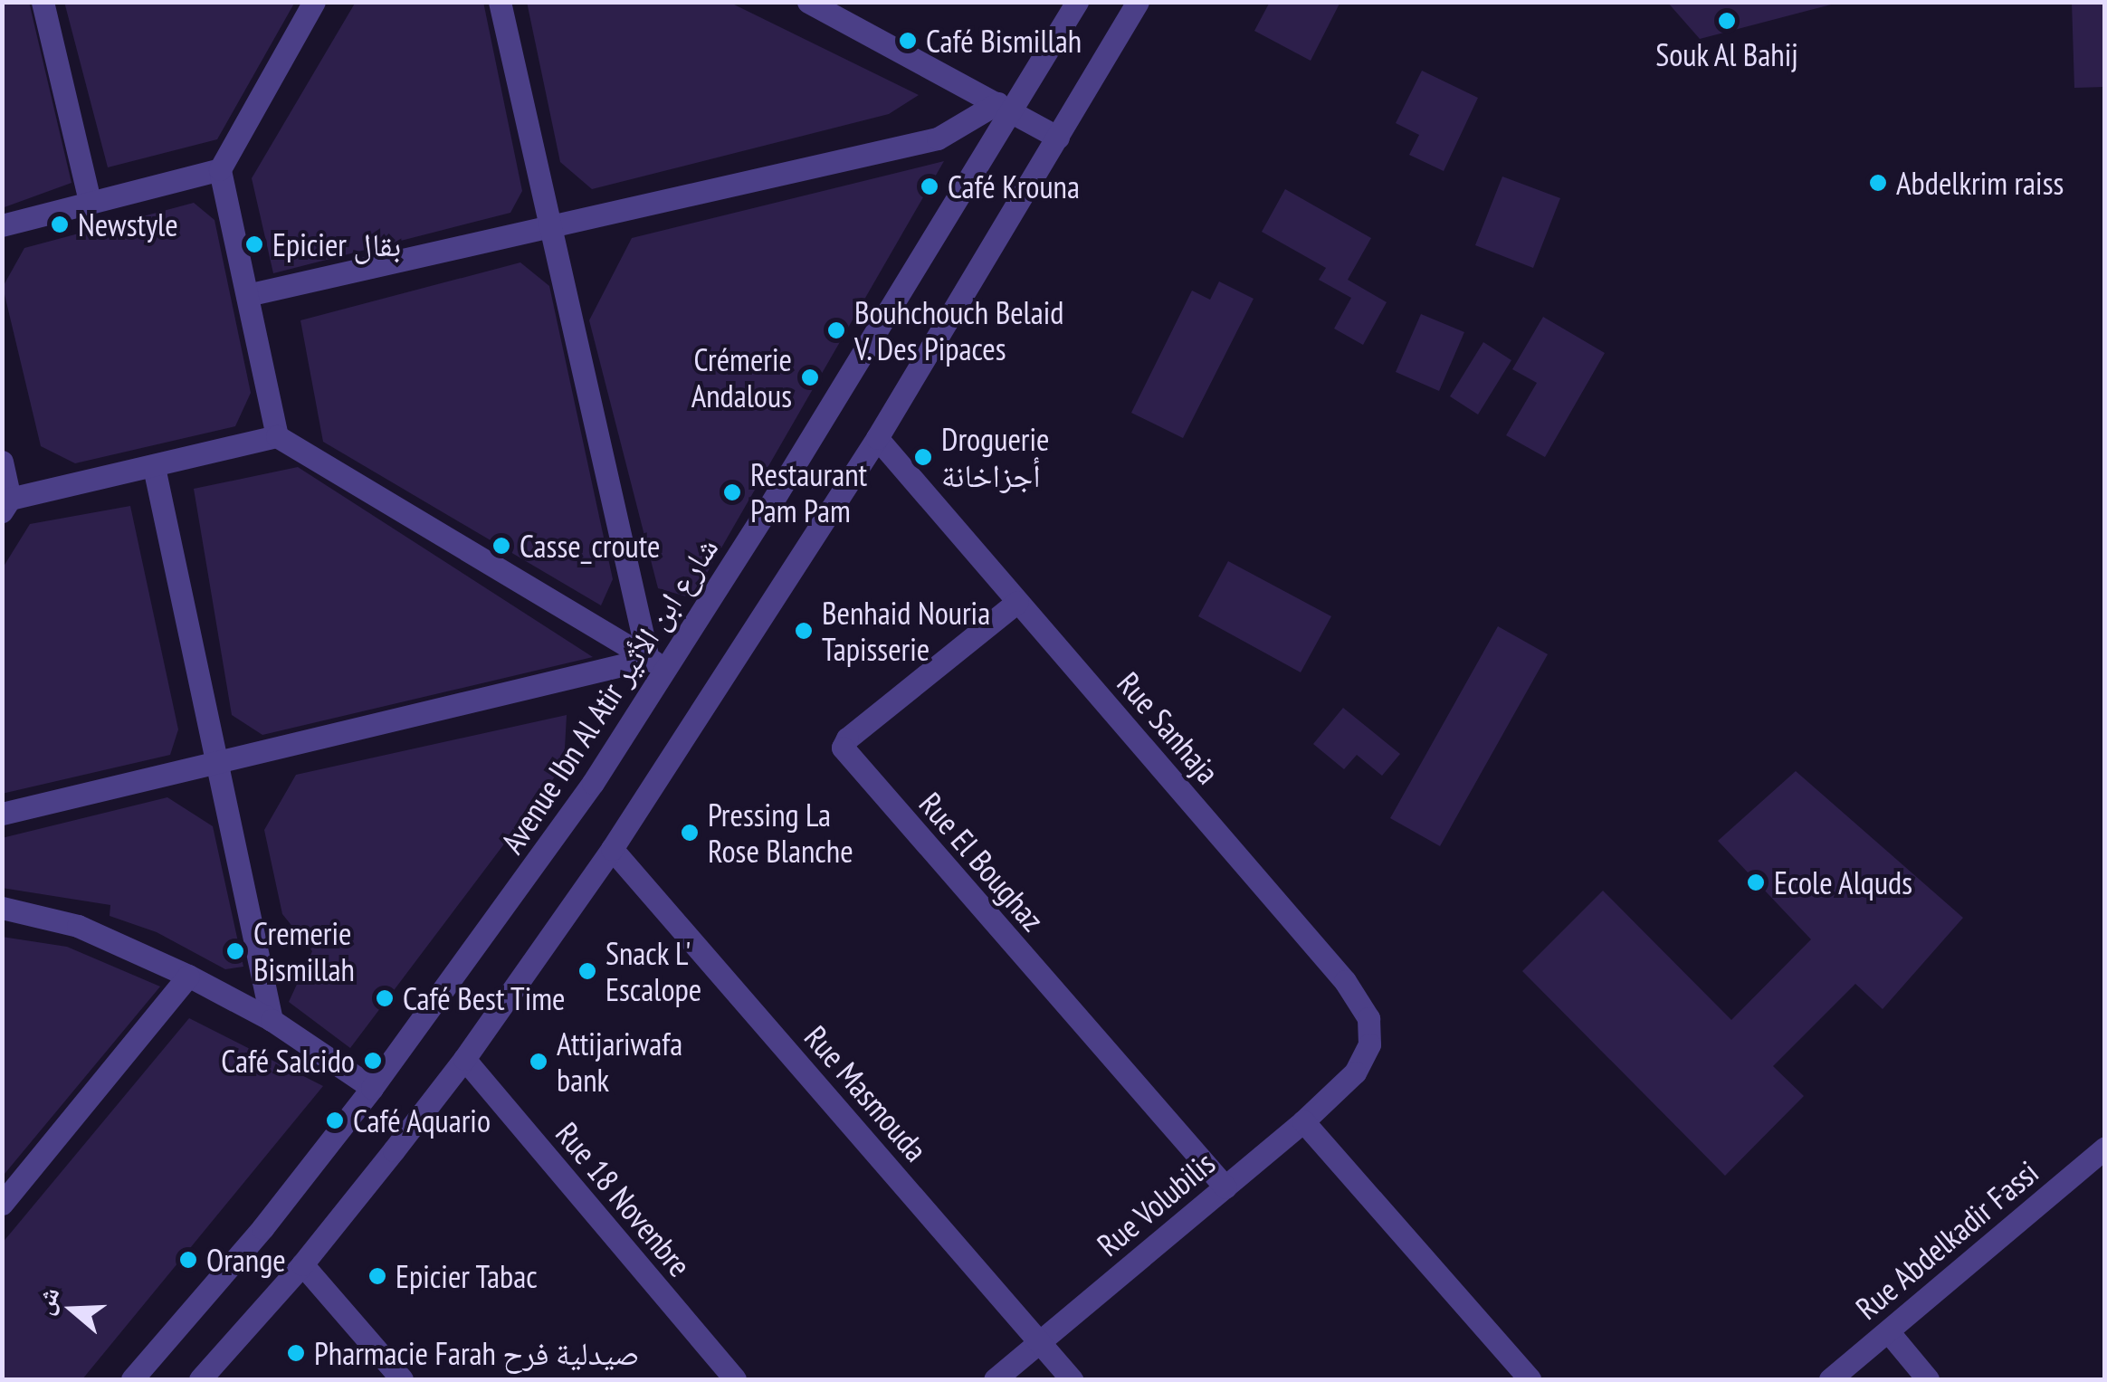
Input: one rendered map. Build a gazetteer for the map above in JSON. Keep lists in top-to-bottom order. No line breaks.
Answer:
{"streets":{"street":["Avenue Ibn Al Atir شارع ابن الأثير","Rue Sanhaja","Rue El Boughaz","Rue Masmouda","Rue 18 Novenbre","Rue Volubilis","Rue Abdelkadir Fassi"]},"crossings":[["Rue Sanhaja","Rue El Boughaz"],["Rue Sanhaja","Rue Volubilis"],["Rue El Boughaz","Rue Volubilis"],["Rue Masmouda","Rue Volubilis"]],"places":["Souk Al Bahij","Café Bismillah","Abdelkrim raiss","Café Krouna","Newstyle","Epicier بقال","Bouhchouch Belaid V. Des Pipaces","Crémerie Andalous","Droguerie أجزاخانة","Restaurant Pam Pam","Casse_croute","Benhaid Nouria Tapisserie","Pressing La Rose Blanche","Ecole Alquds","Cremerie Bismillah","Snack L' Escalope","Café Best Time","Café Salcido","Attijariwafa bank","Café Aquario","Orange","Epicier Tabac","Pharmacie Farah صيدلية فرح"],"north":"left"}
